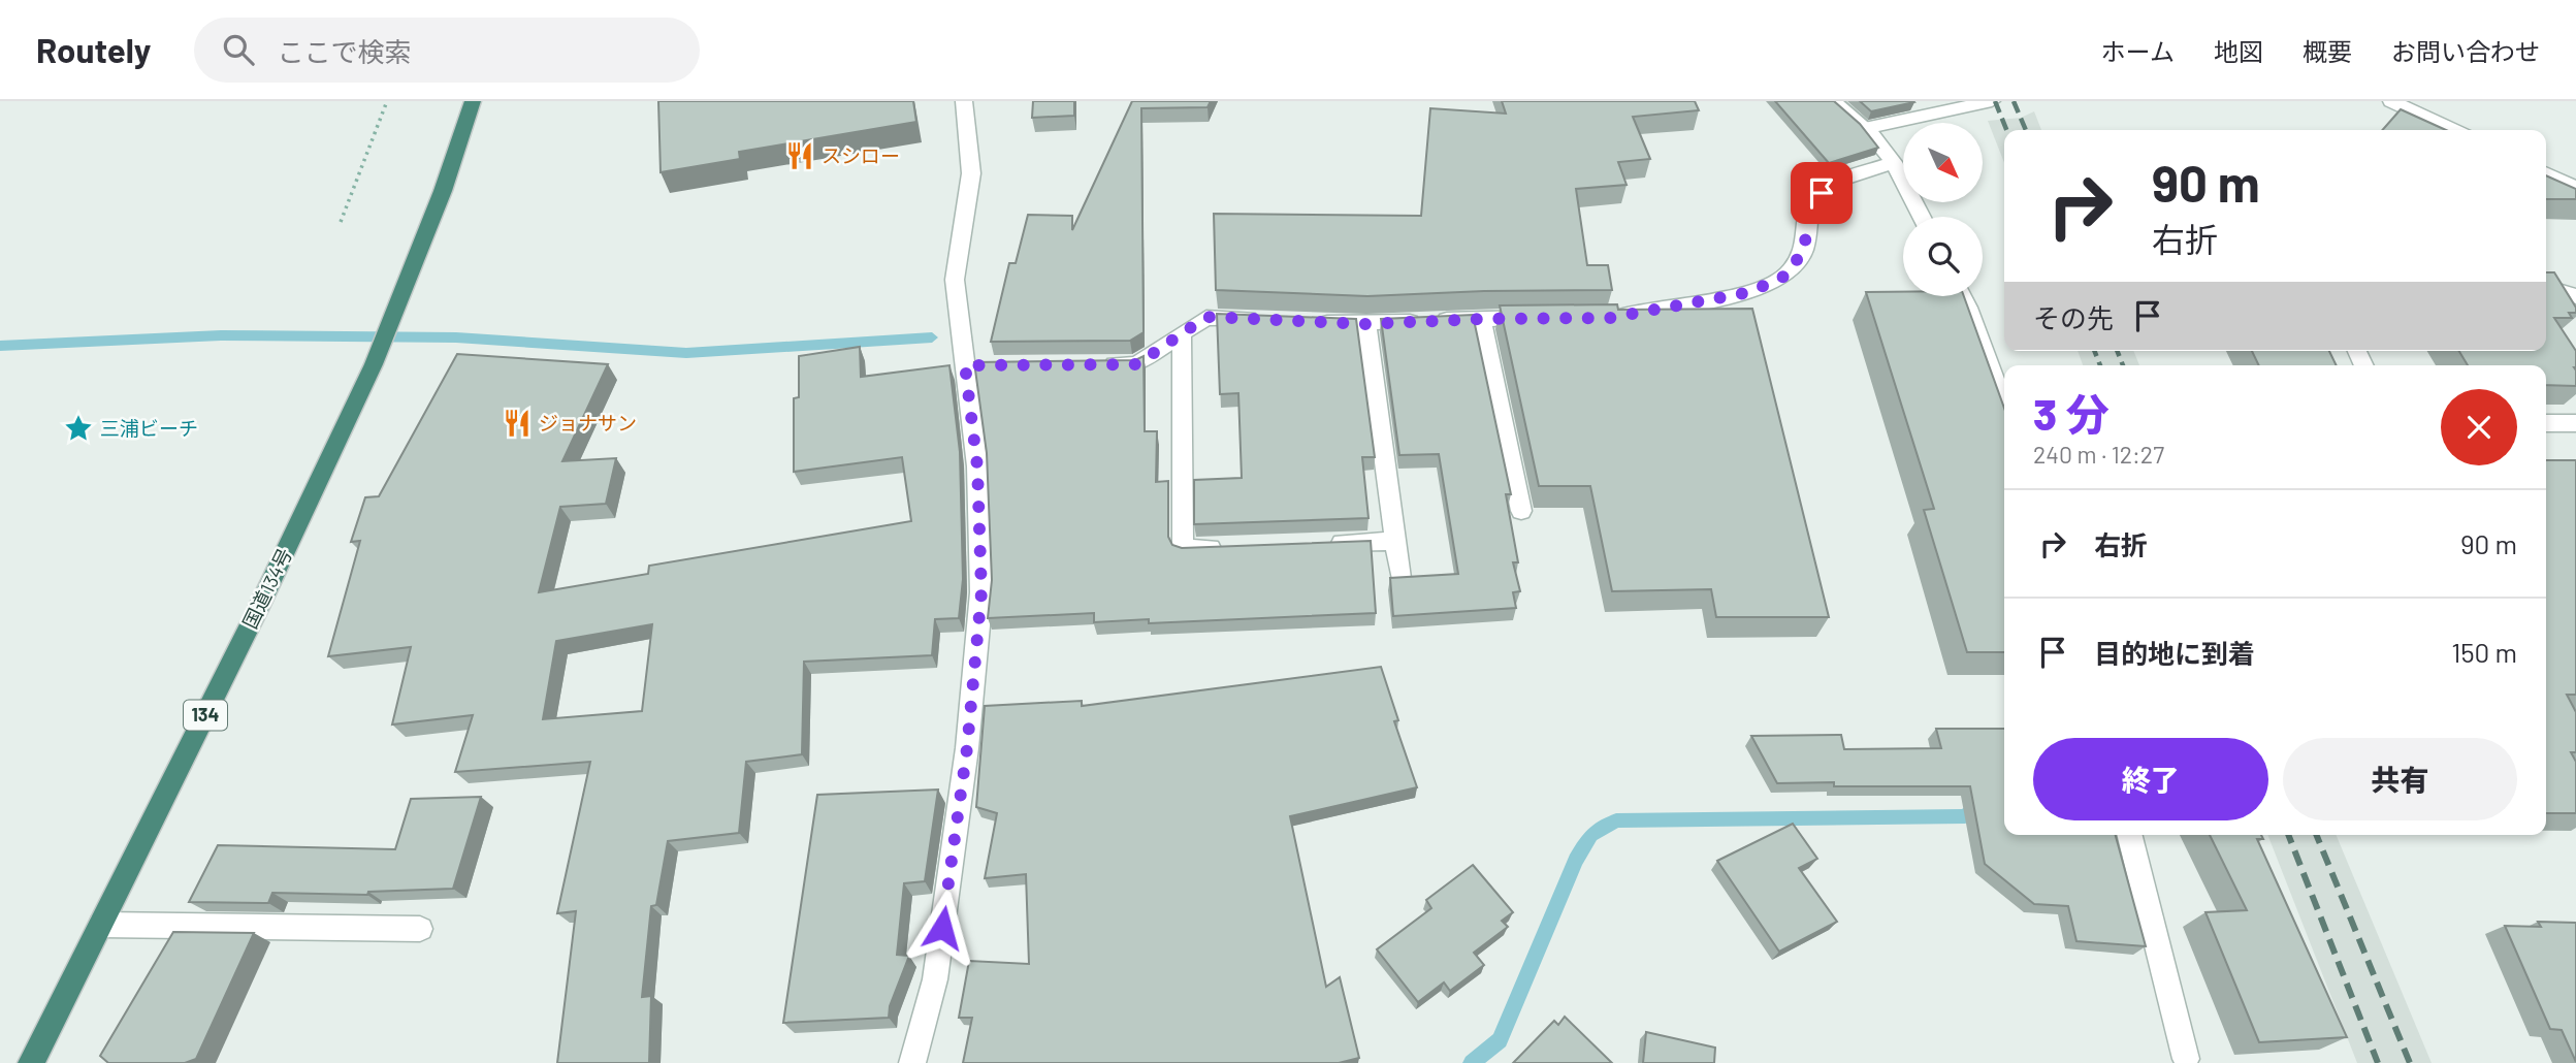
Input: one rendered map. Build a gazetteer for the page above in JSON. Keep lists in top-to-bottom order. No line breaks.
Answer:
{"streets":{"highway":["国道134号","134"]},"places":{"restaurant":["スシロー","ジョナサン"],"place":["三浦ビーチ"]},"north":"bottom right","page":{"header":"Routely","search":"ここで検索","nav":["ホーム","地図","概要","お問い合わせ"],"turn":["90 m","右折"],"then":"その先","heading":["3 分","240 m · 12:27"],"list":[{"name":"右折","value":"90 m"},{"name":"目的地に到着","value":"150 m"}],"buttons":["終了","共有"]}}
